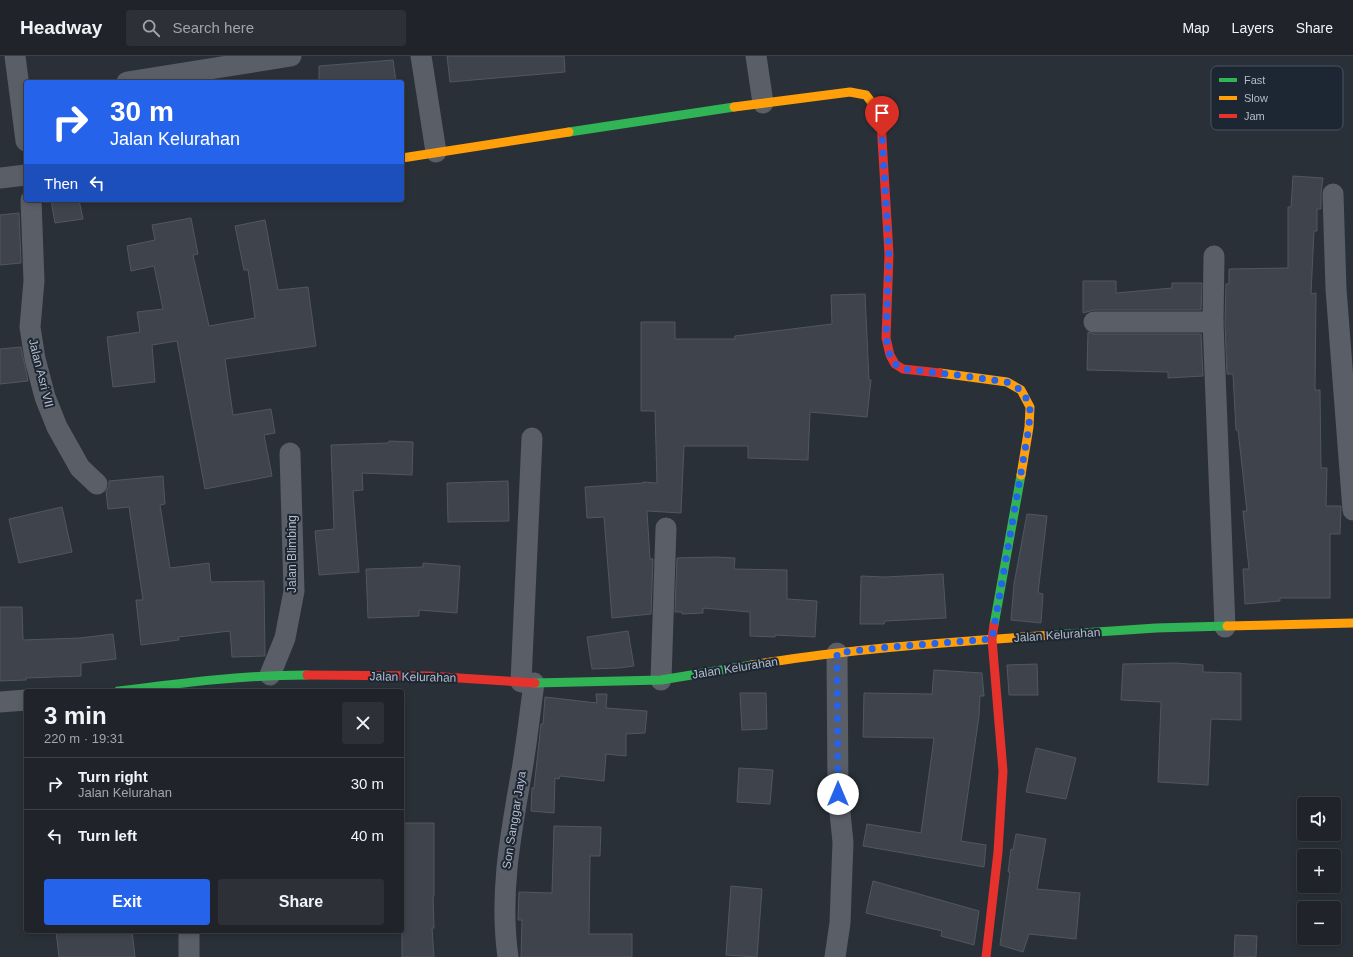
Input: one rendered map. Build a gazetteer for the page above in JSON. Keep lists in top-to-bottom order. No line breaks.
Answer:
{"streets":{"street":["Jalan Asri VII","Jalan Blimbing","Jalan Kelurahan","Son Sanggar Jaya"]},"crossings":[["Jalan Blimbing","Jalan Kelurahan"],["Jalan Kelurahan","Son Sanggar Jaya"]],"legend":["Fast","Slow","Jam"],"page":{"header":"Headway","search":"Search here","nav":["Map","Layers","Share"],"turn":["30 m","Jalan Kelurahan"],"then":"Then","heading":["3 min","220 m · 19:31"],"list":[{"name":"Turn right","note":"Jalan Kelurahan","value":"30 m"},{"name":"Turn left","value":"40 m"}],"map_buttons":["+","−"],"buttons":["Exit","Share"]}}
